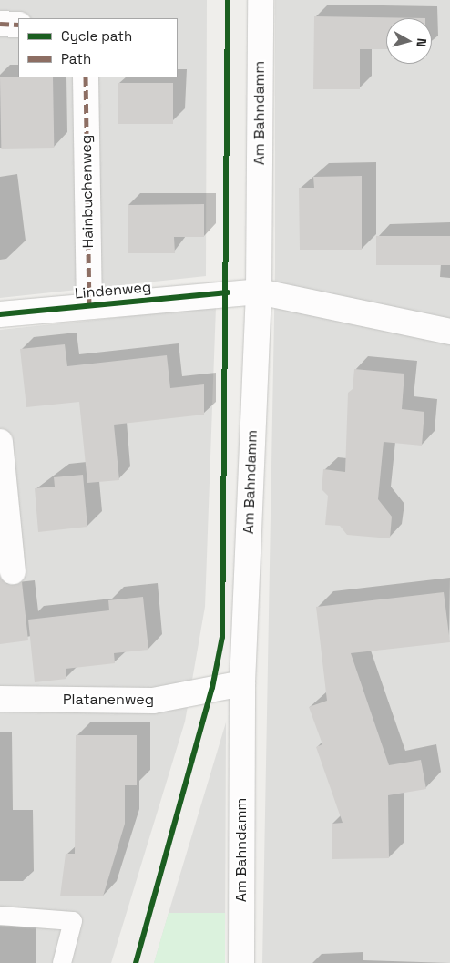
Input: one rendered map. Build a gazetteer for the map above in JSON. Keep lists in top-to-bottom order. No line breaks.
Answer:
{"streets":{"street":["Am Bahndamm","Hainbuchenweg","Lindenweg","Platanenweg"]},"crossings":[["Am Bahndamm","Lindenweg"],["Am Bahndamm","Platanenweg"],["Hainbuchenweg","Lindenweg"]],"legend":["Cycle path","Path"],"north":"right"}
